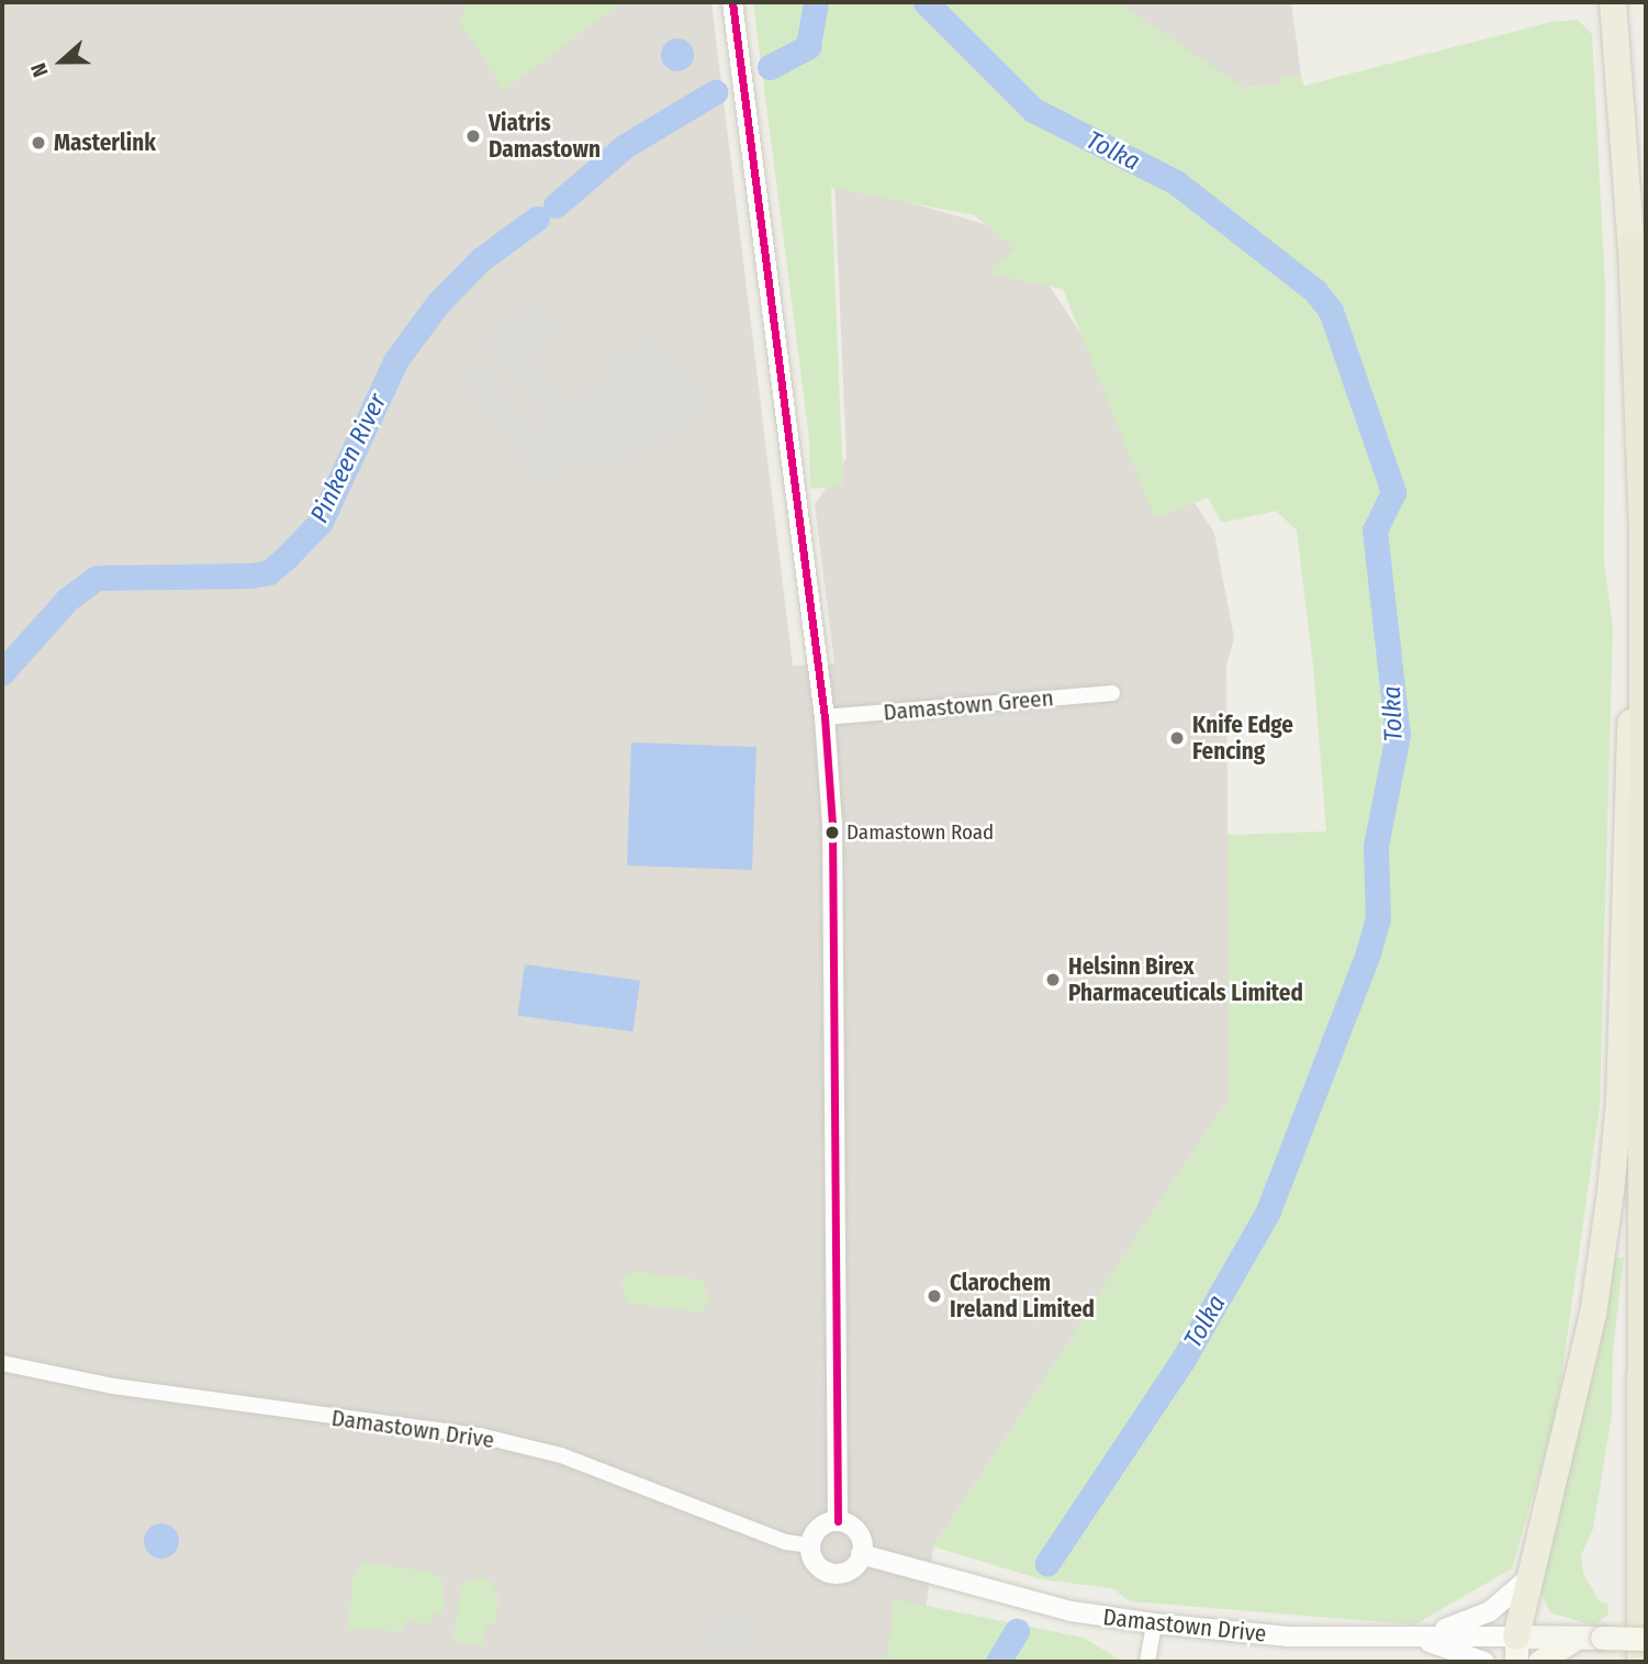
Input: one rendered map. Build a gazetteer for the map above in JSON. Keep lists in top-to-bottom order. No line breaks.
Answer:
{"streets":{"street":["Damastown Green","Damastown Drive"]},"water":["Tolka","Pinkeen River"],"places":["Viatris Damastown","Masterlink","Knife Edge Fencing","Damastown Road","Helsinn Birex Pharmaceuticals Limited","Clarochem Ireland Limited"],"north":"left"}
